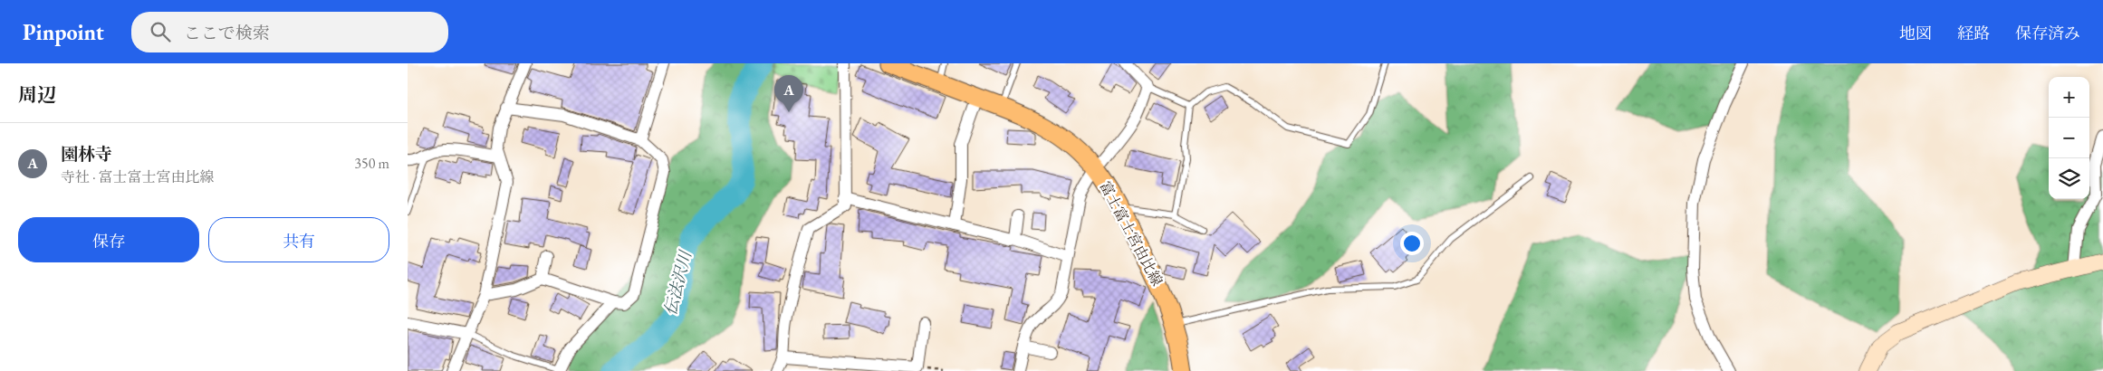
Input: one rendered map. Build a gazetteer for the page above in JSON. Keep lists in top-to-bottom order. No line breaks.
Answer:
{"streets":{"main road":["富士富士宮由比線"]},"water":["伝法沢川"],"page":{"header":"Pinpoint","search":"ここで検索","nav":["地図","経路","保存済み"],"heading":"周辺","pins":"A","map_buttons":["+","−"],"list":[{"mark":"A","name":"園林寺","note":"寺社 · 富士富士宮由比線","value":"350 m"}],"buttons":["保存","共有"]}}
